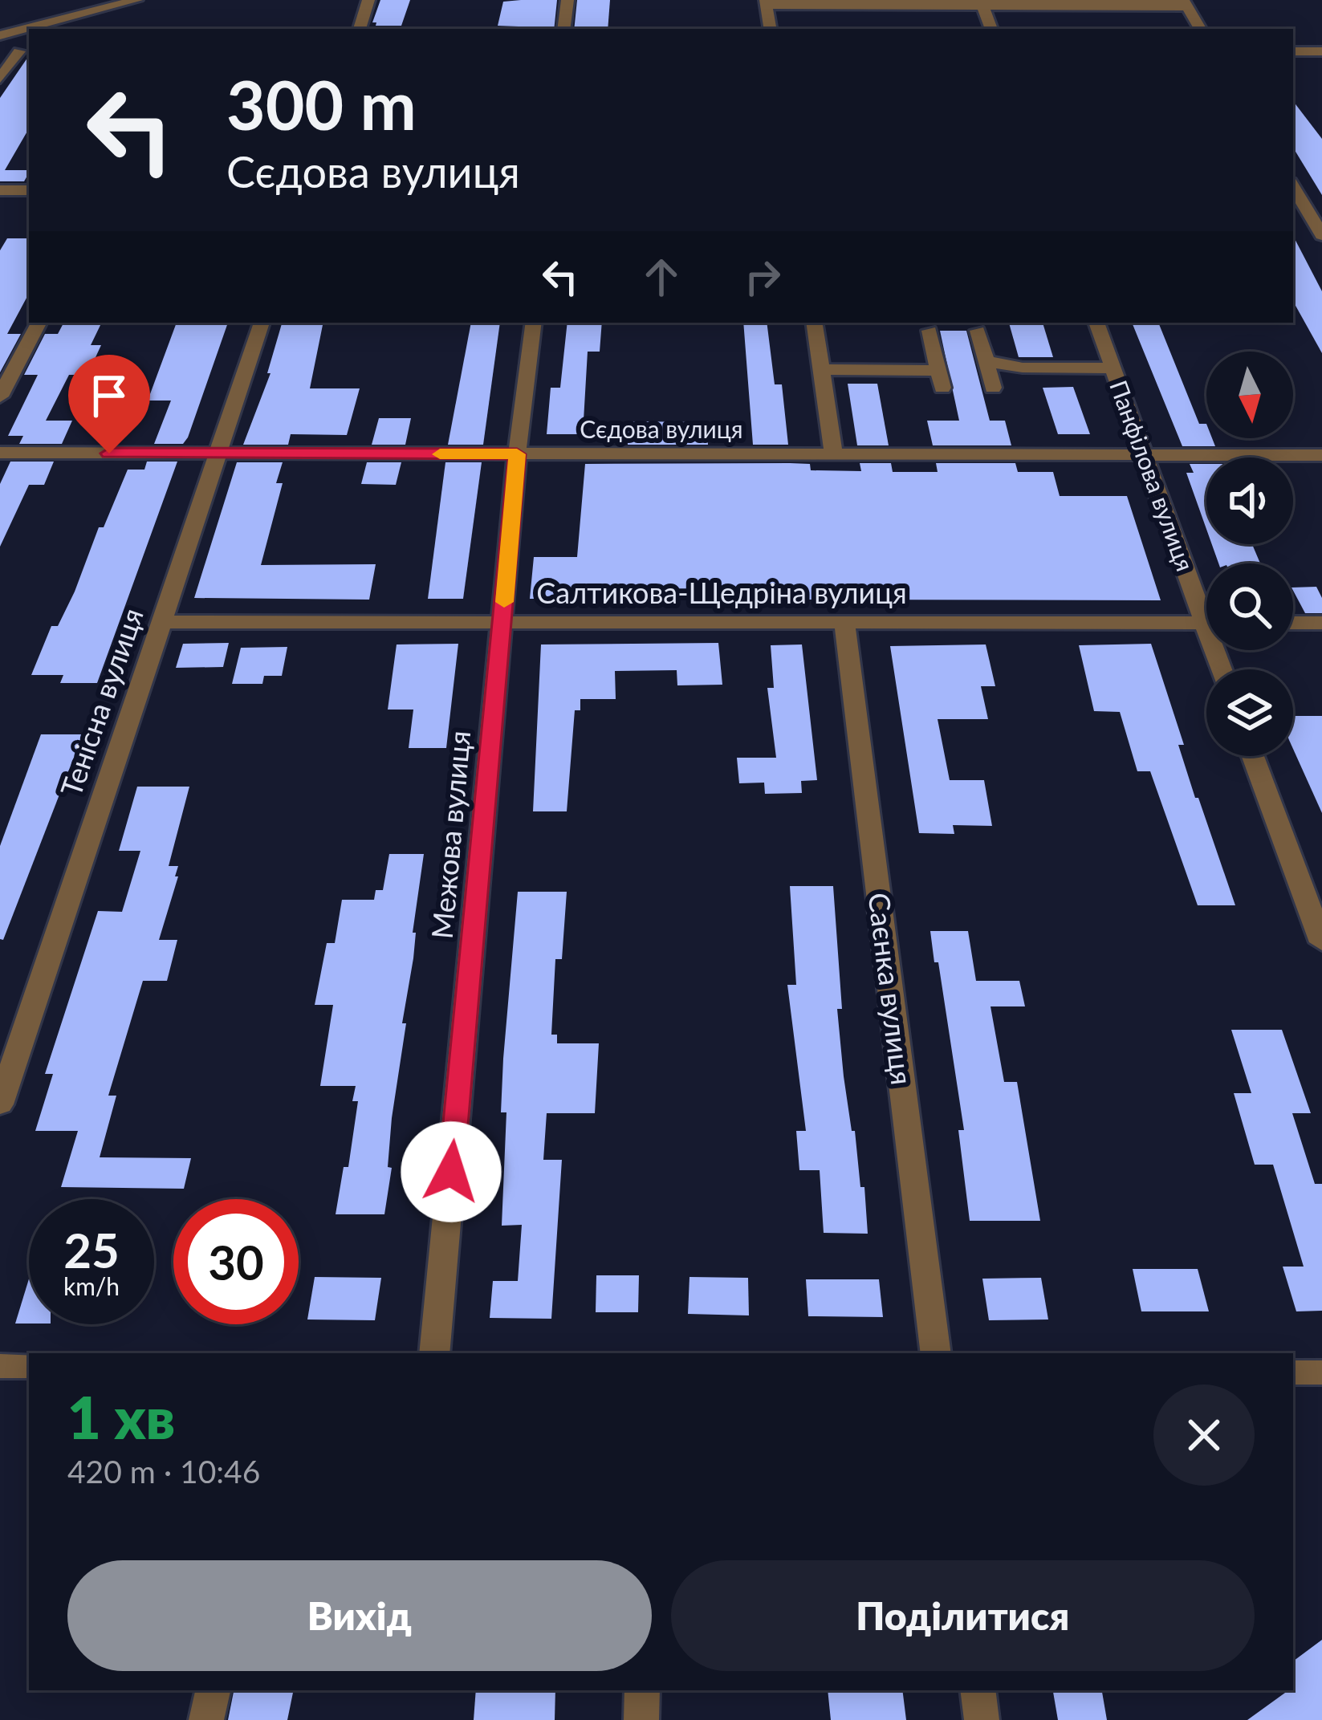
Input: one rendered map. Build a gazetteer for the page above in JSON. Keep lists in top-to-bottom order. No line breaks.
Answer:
{"streets":{"street":["Сєдова вулиця","Панфілова вулиця","Салтикова-Щедріна вулиця","Тенісна вулиця","Межова вулиця","Саєнка вулиця"]},"crossings":[["Сєдова вулиця","Панфілова вулиця"],["Сєдова вулиця","Тенісна вулиця"],["Сєдова вулиця","Межова вулиця"],["Салтикова-Щедріна вулиця","Тенісна вулиця"],["Салтикова-Щедріна вулиця","Межова вулиця"],["Салтикова-Щедріна вулиця","Саєнка вулиця"]],"north":"bottom","page":{"turn":["300 m","Сєдова вулиця"],"speed":"25 km/h","limit":"30","heading":["1 хв","420 m · 10:46"],"buttons":["Вихід","Поділитися"]}}
